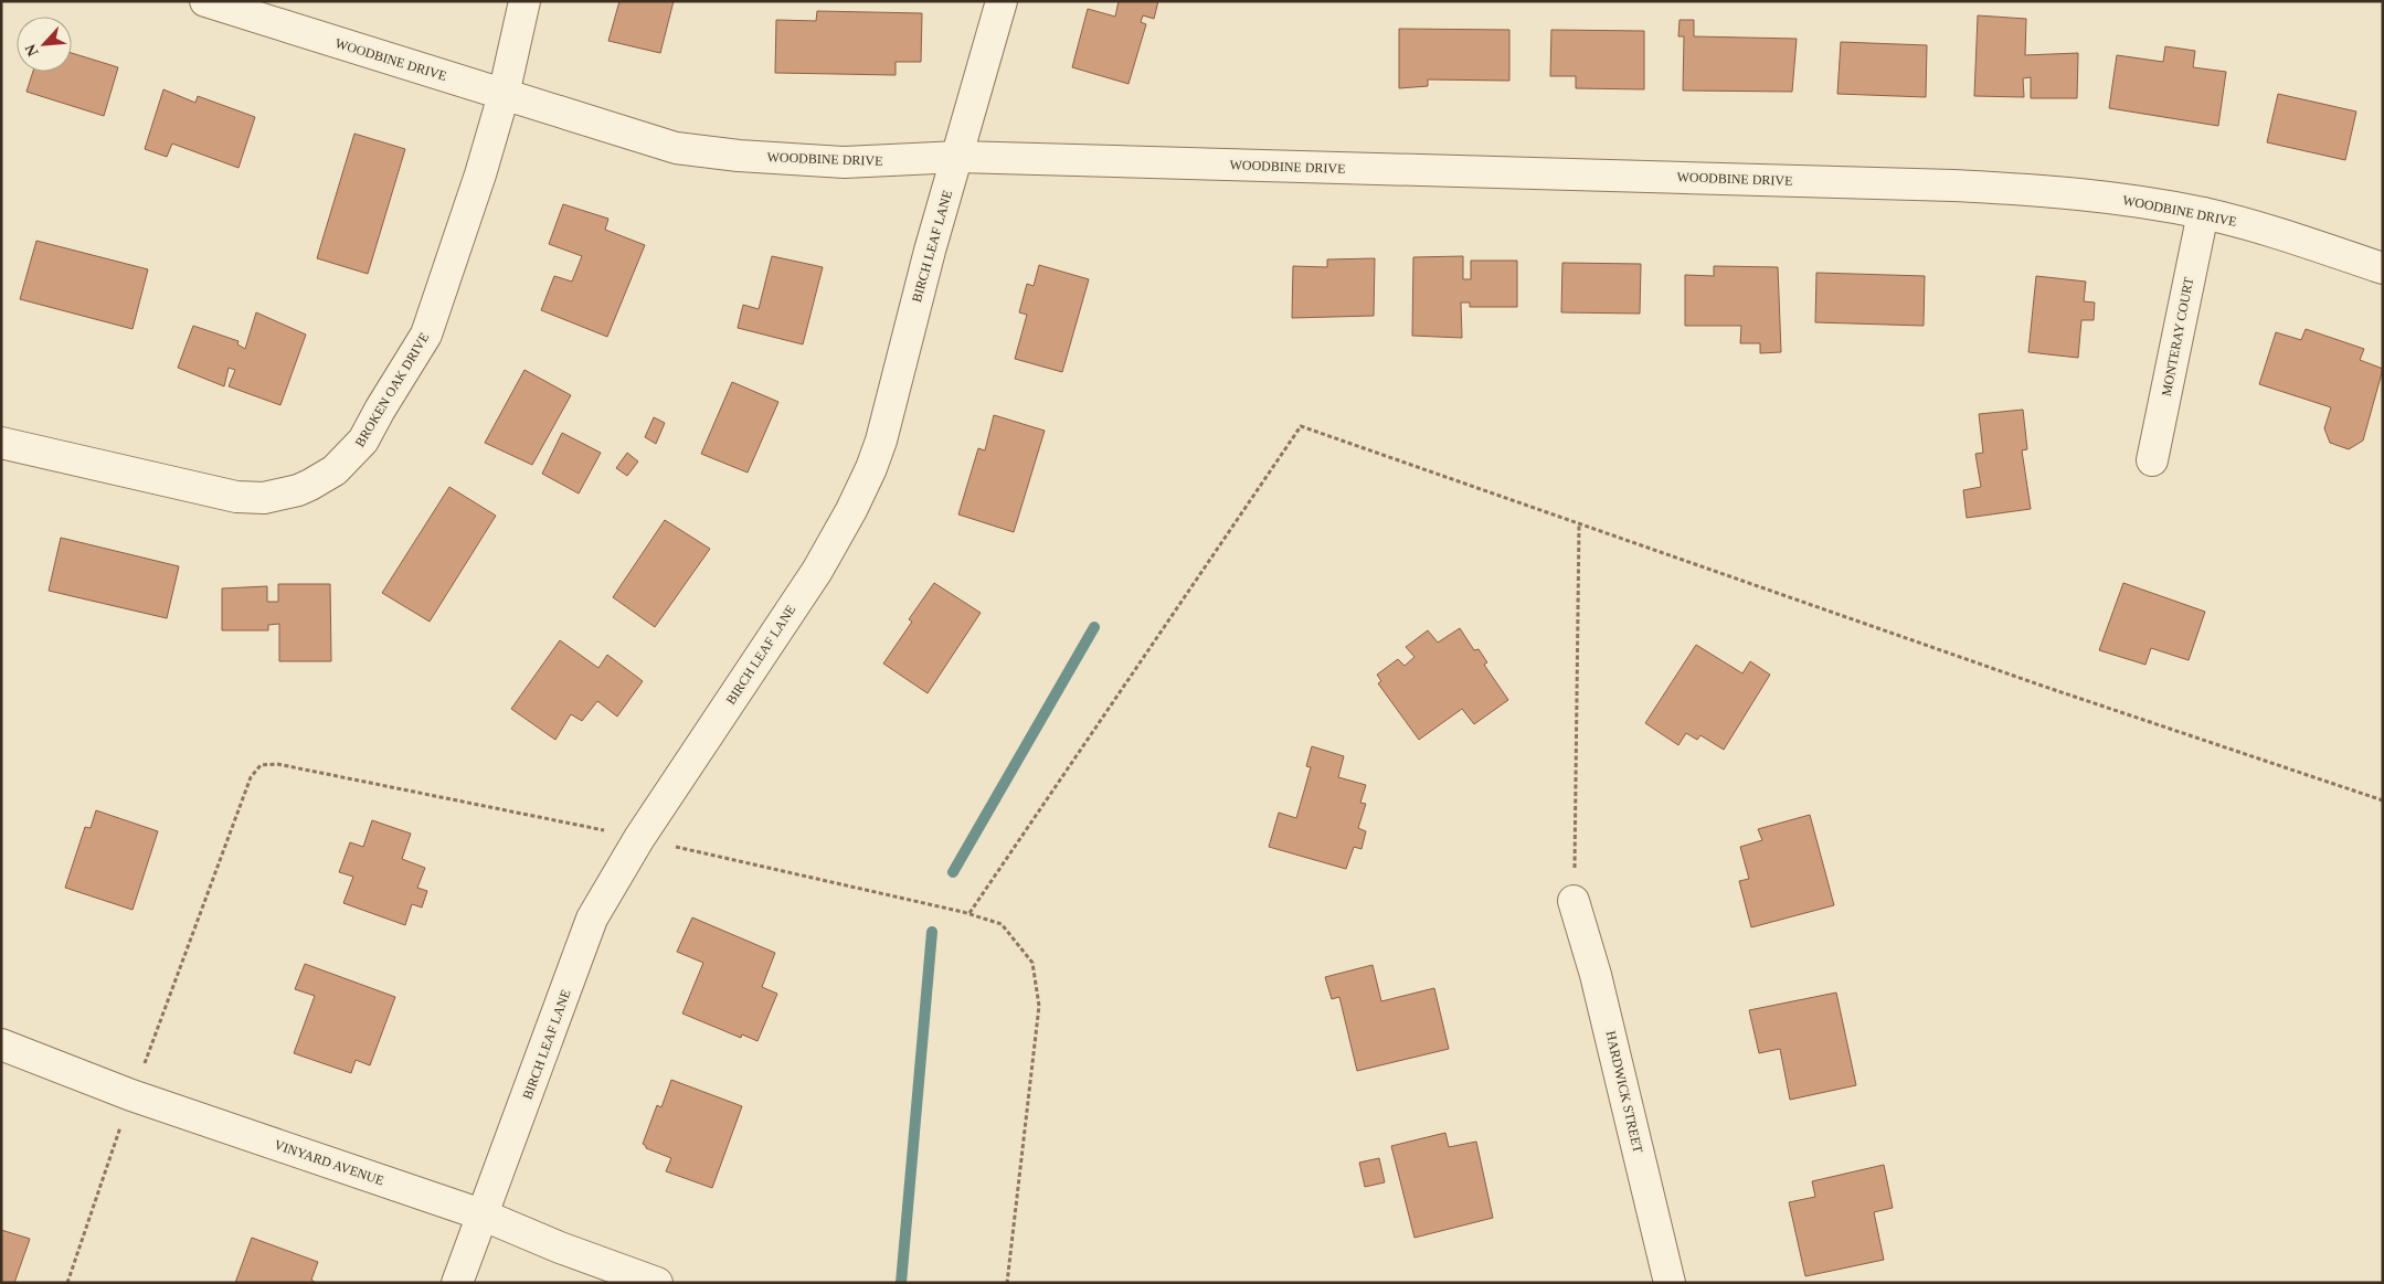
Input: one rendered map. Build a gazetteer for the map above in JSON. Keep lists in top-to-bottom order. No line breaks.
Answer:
{"streets":{"street":["WOODBINE DRIVE","BIRCH LEAF LANE","MONTERAY COURT","BROKEN OAK DRIVE","HARDWICK STREET","VINYARD AVENUE"]},"crossings":[["WOODBINE DRIVE","BIRCH LEAF LANE"],["WOODBINE DRIVE","MONTERAY COURT"],["WOODBINE DRIVE","BROKEN OAK DRIVE"],["BIRCH LEAF LANE","VINYARD AVENUE"]],"north":"bottom left"}
